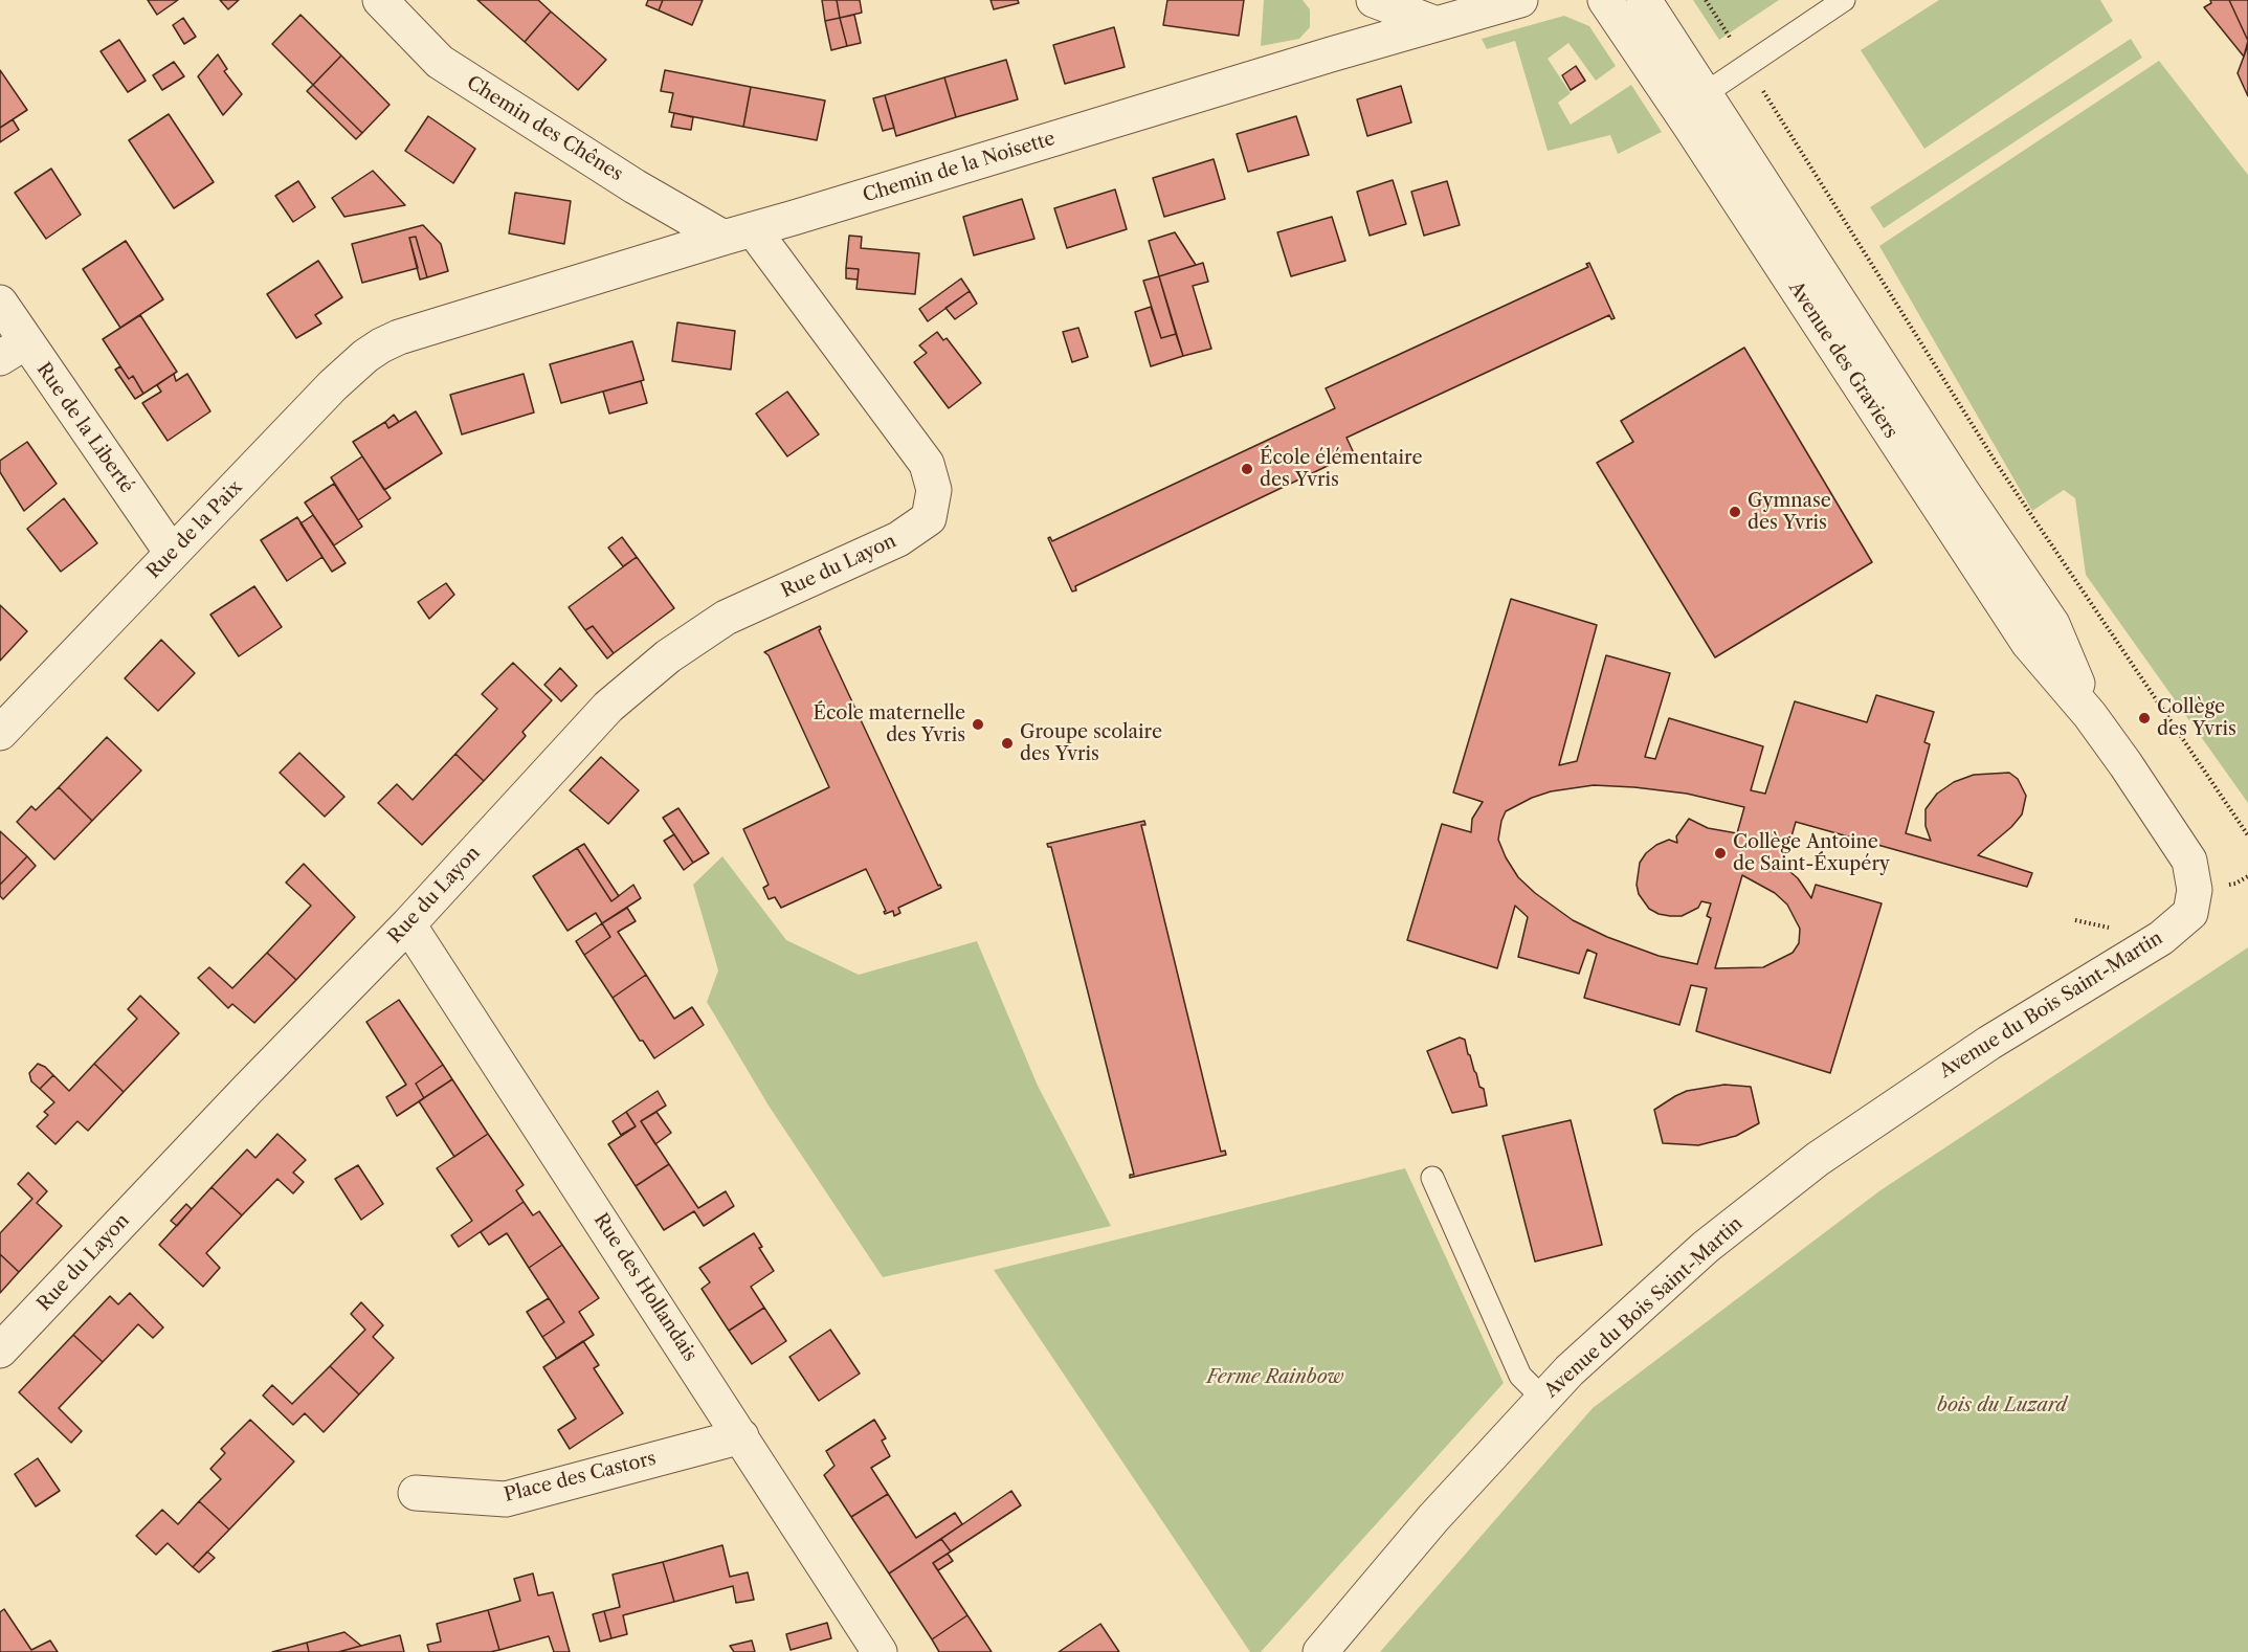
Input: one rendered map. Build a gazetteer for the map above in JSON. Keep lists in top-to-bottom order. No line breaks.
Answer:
{"streets":{"street":["Chemin des Chênes","Chemin de la Noisette","Avenue des Graviers","Rue de la Liberté","Rue de la Paix","Rue du Layon","Avenue du Bois Saint-Martin","Rue des Hollandais","Place des Castors"]},"crossings":[["Chemin des Chênes","Chemin de la Noisette"],["Chemin des Chênes","Rue du Layon"],["Chemin de la Noisette","Rue de la Paix"],["Avenue des Graviers","Avenue du Bois Saint-Martin"],["Rue de la Liberté","Rue de la Paix"],["Rue du Layon","Rue des Hollandais"],["Rue des Hollandais","Place des Castors"]],"parks":["Ferme Rainbow","bois du Luzard"],"places":["École élémentaire des Yvris","Gymnase des Yvris","Collège des Yvris","École maternelle des Yvris","Groupe scolaire des Yvris","Collège Antoine de Saint-Éxupéry"]}
